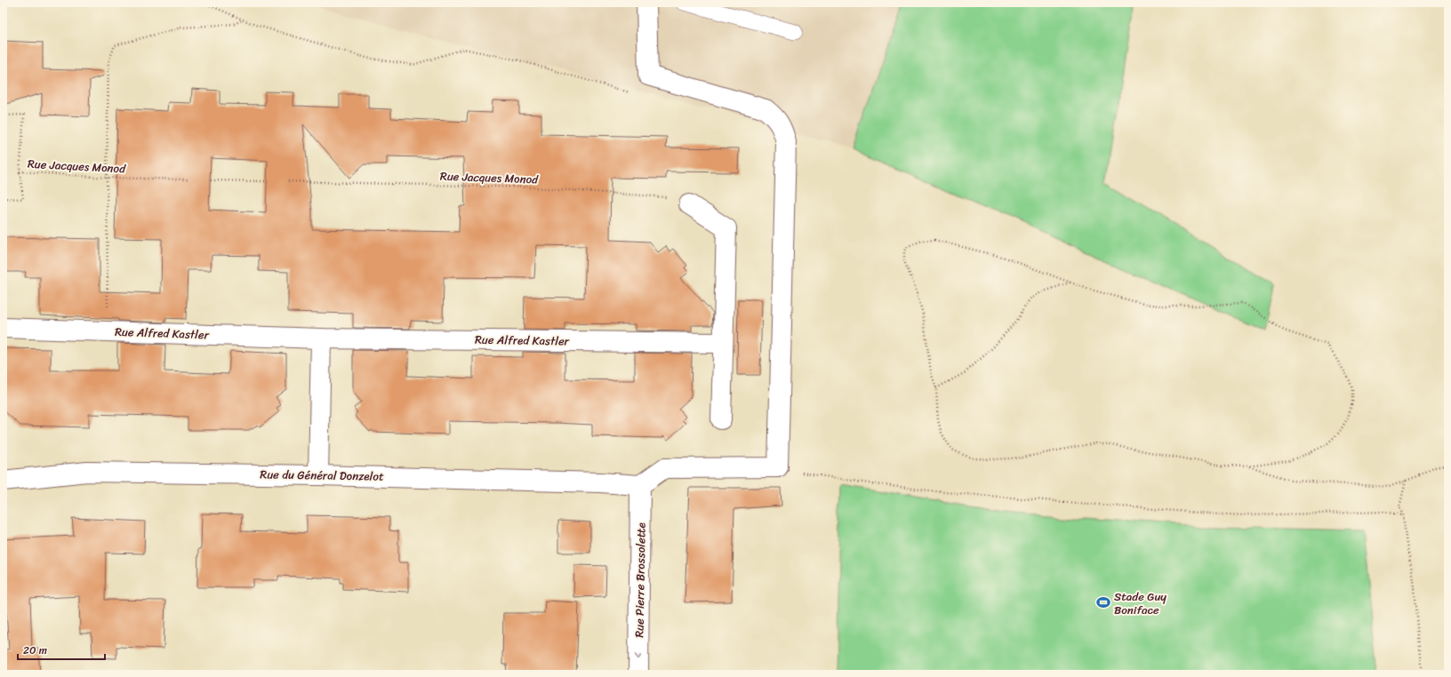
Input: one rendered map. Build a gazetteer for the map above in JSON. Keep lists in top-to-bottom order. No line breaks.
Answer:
{"streets":{"street":["Rue Alfred Kastler","Rue du Général Donzelot","Rue Pierre Brossolette"],"path":["Rue Jacques Monod"]},"crossings":[["Rue du Général Donzelot","Rue Pierre Brossolette"]],"one_way":["Rue Pierre Brossolette"],"places":{"sports":["Stade Guy Boniface"]},"scale_bar":"20 m"}
